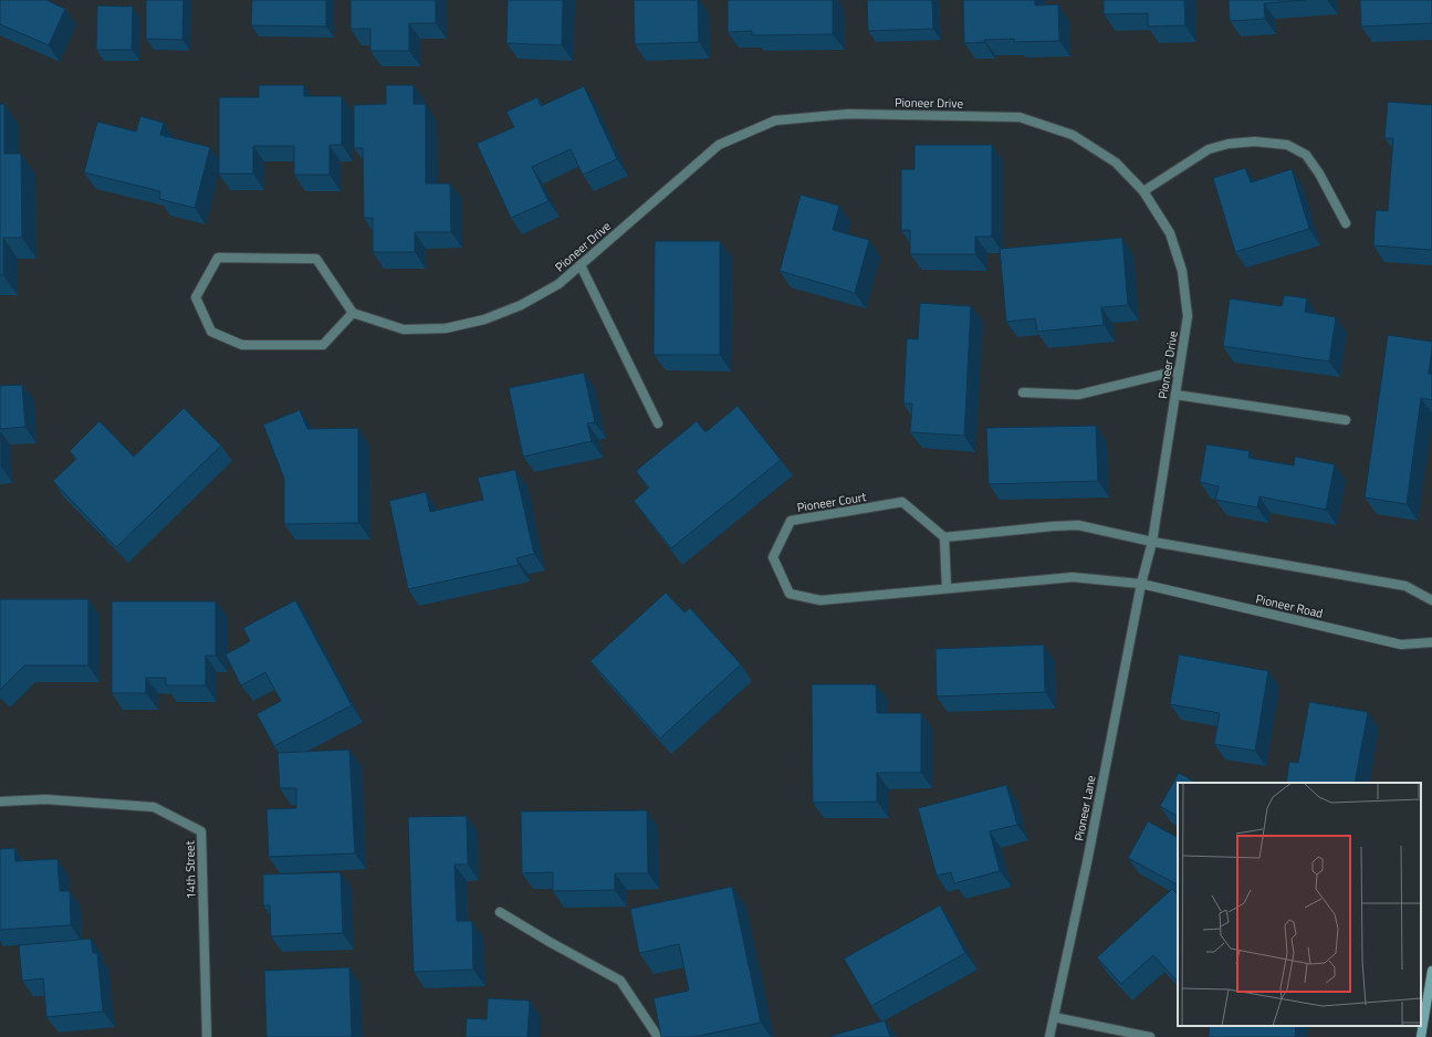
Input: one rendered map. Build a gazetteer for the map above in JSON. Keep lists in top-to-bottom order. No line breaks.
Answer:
{"streets":{"street":["Pioneer Drive","Pioneer Court","Pioneer Road","Pioneer Lane","14th Street"]},"crossings":[["Pioneer Drive","Pioneer Court"],["Pioneer Drive","Pioneer Road"],["Pioneer Drive","Pioneer Lane"],["Pioneer Court","Pioneer Road"],["Pioneer Court","Pioneer Lane"],["Pioneer Road","Pioneer Lane"]]}
